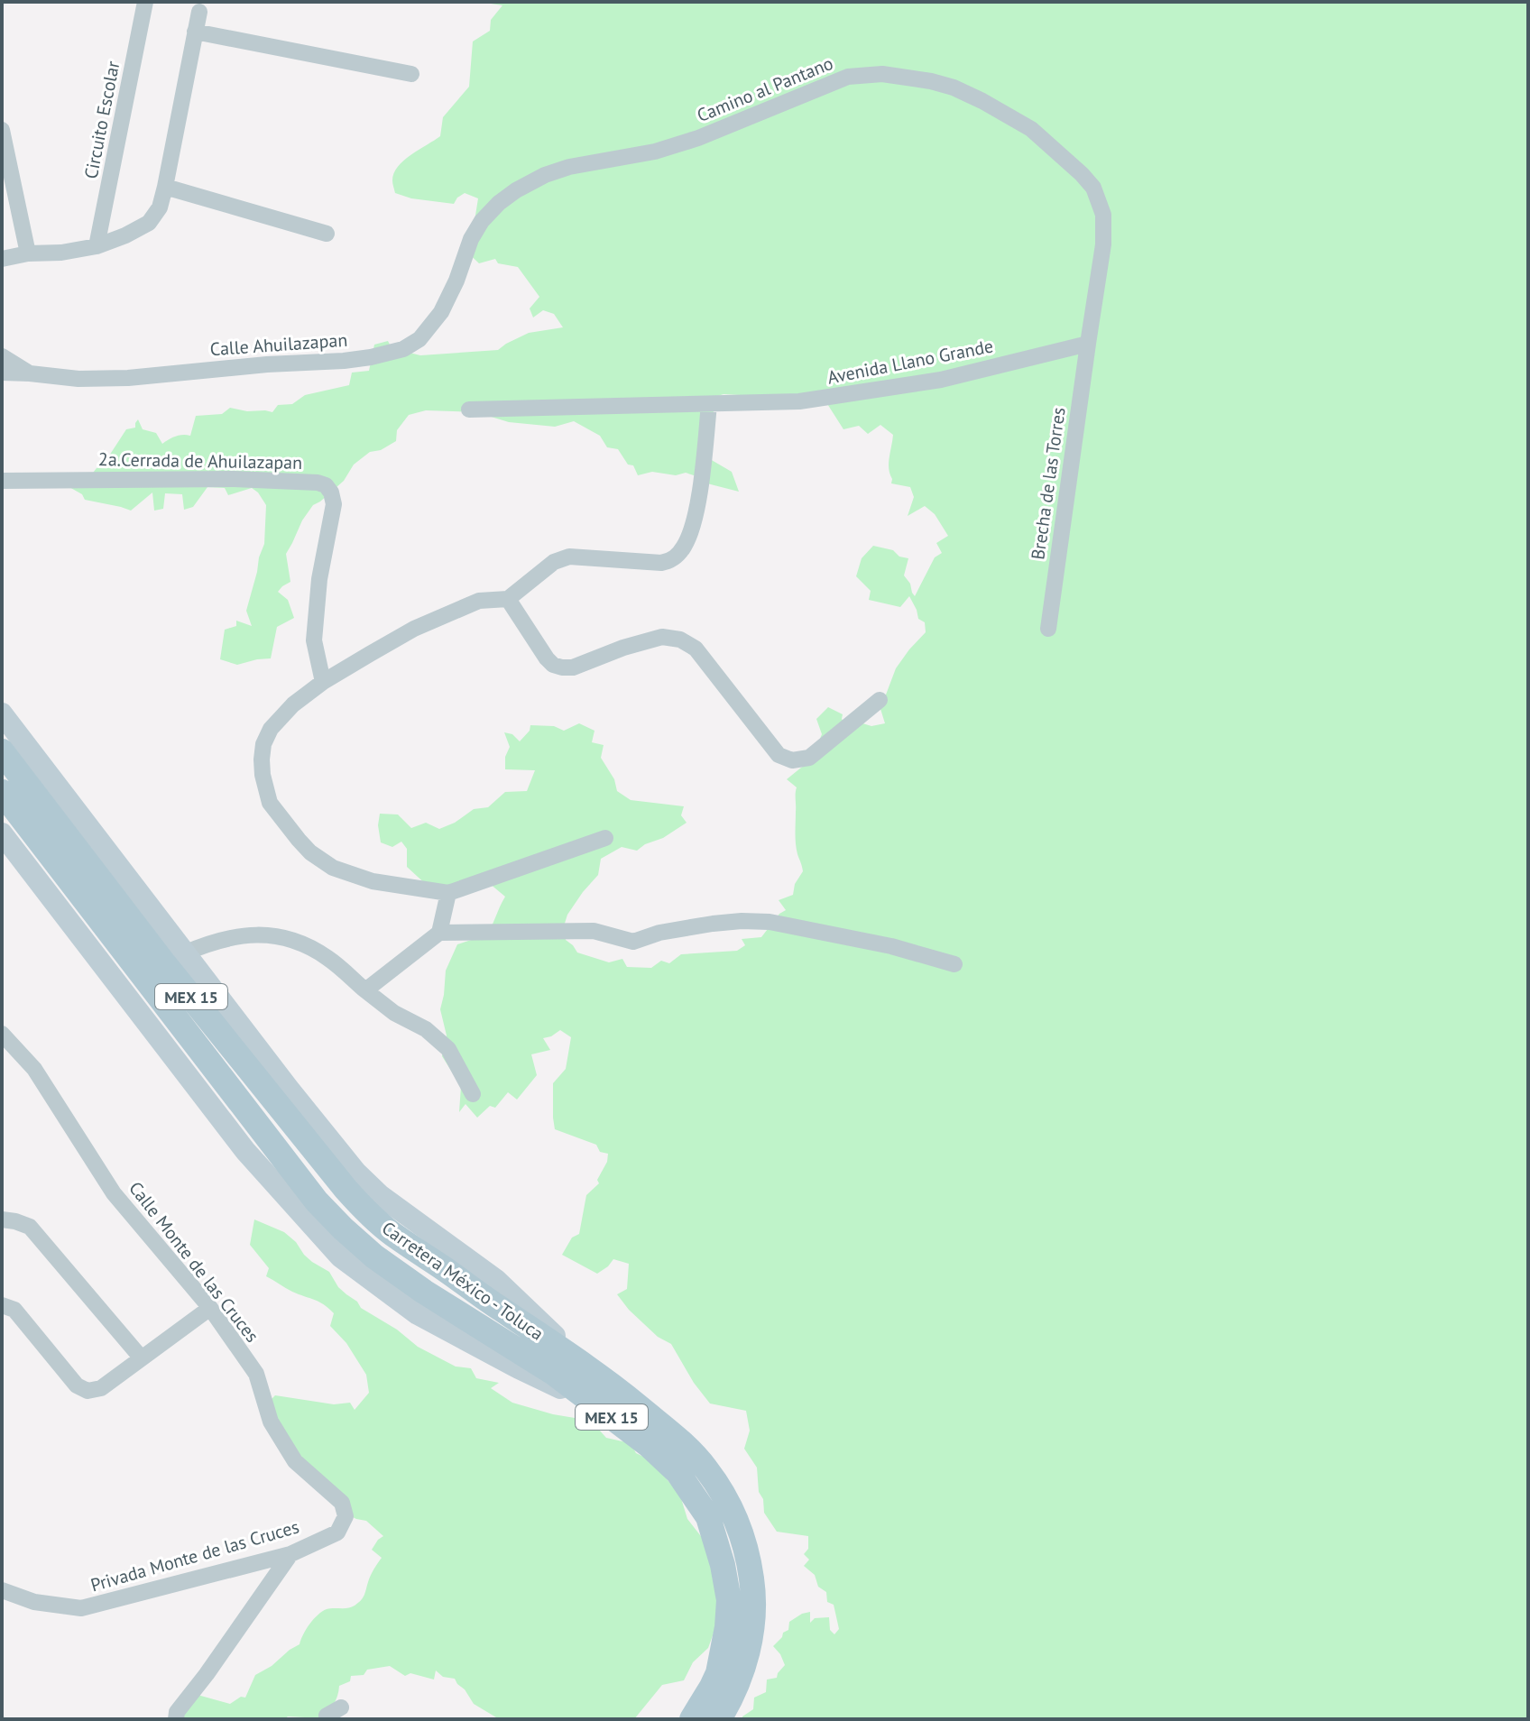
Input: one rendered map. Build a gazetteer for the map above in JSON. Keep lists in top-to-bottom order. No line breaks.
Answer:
{"streets":{"main road":["MEX 15","Carretera México - Toluca"],"street":["Camino al Pantano","Circuito Escolar","Calle Ahuilazapan","Avenida Llano Grande","2a.Cerrada de Ahuilazapan","Brecha de las Torres","Calle Monte de las Cruces","Privada Monte de las Cruces"]},"crossings":[["Camino al Pantano","Calle Ahuilazapan"],["Camino al Pantano","Avenida Llano Grande"],["Camino al Pantano","Brecha de las Torres"],["Avenida Llano Grande","Brecha de las Torres"],["Calle Monte de las Cruces","Privada Monte de las Cruces"]]}
